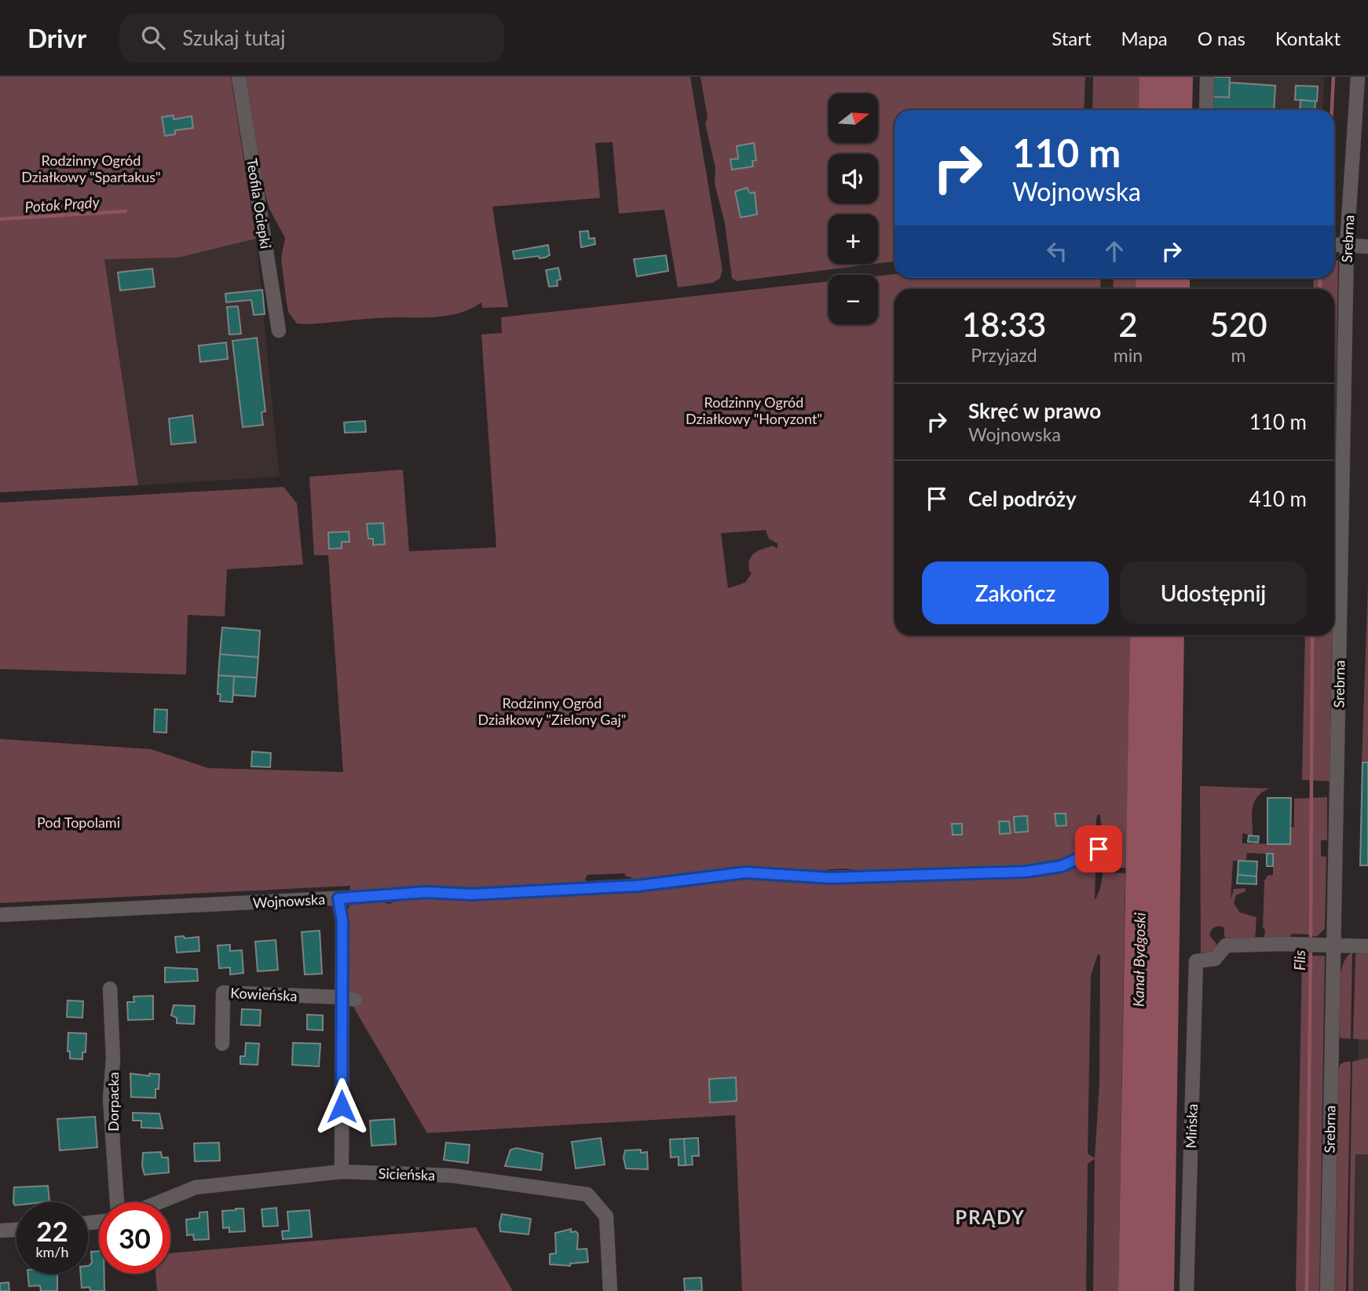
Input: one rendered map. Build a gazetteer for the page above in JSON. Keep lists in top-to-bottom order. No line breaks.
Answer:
{"streets":{"street":["Teofila Ociepki","Srebrna","Wojnowska","Kowieńska","Dorpacka","Mińska","Sicieńska"]},"crossings":[["Srebrna","Mińska"]],"districts":["PRĄDY"],"water":["Potok Prądy","Kanał Bydgoski","Flis"],"parks":["Rodzinny Ogród Działkowy \"Spartakus\"","Rodzinny Ogród Działkowy \"Horyzont\"","Rodzinny Ogród Działkowy \"Zielony Gaj\"","Pod Topolami"],"north":"right","page":{"header":"Drivr","search":"Szukaj tutaj","nav":["Start","Mapa","O nas","Kontakt"],"map_buttons":["+","−"],"turn":["110 m","Wojnowska"],"eta":["18:33","Przyjazd","2","min","520","m"],"list":[{"name":"Skręć w prawo","note":"Wojnowska","value":"110 m"},{"name":"Cel podróży","value":"410 m"}],"buttons":["Zakończ","Udostępnij"],"speed":"22 km/h","limit":"30"}}
